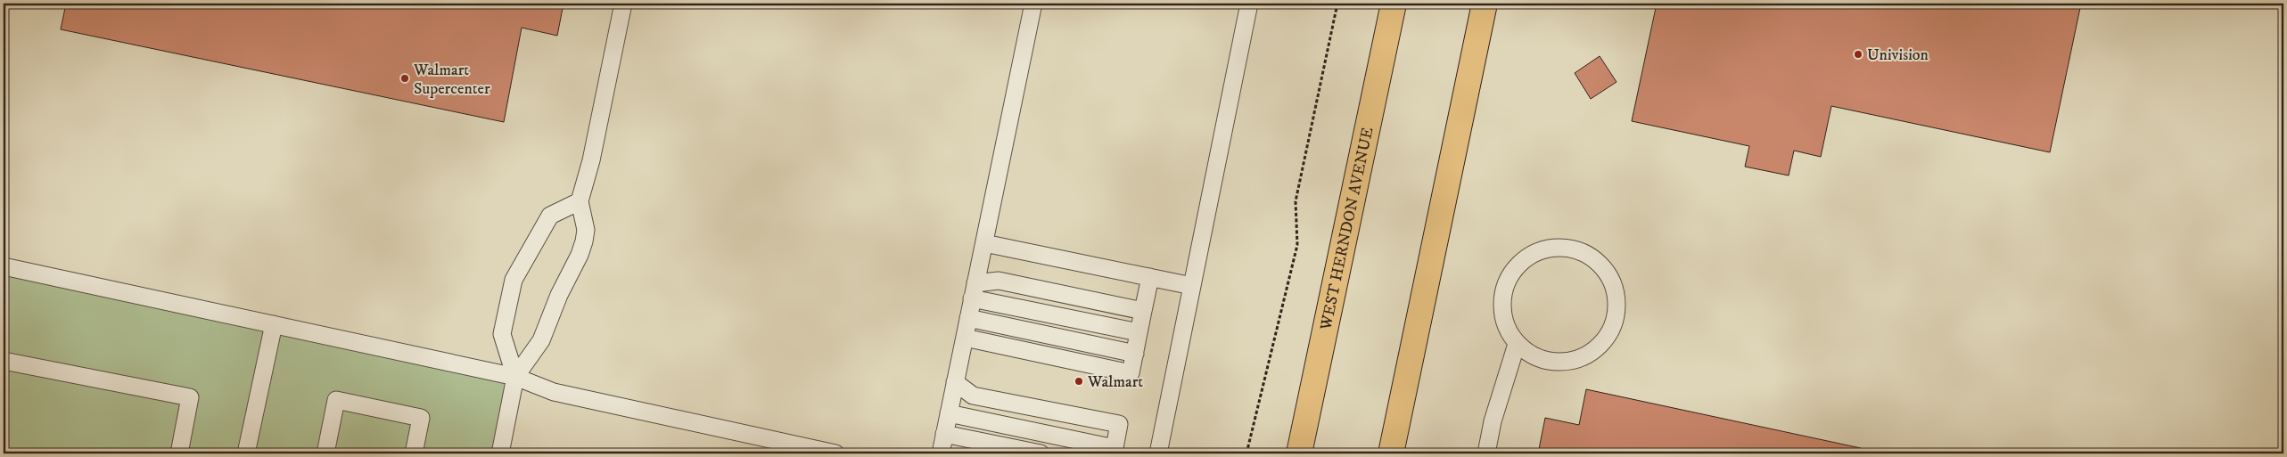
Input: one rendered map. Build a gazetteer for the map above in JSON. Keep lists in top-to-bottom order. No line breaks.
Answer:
{"streets":{"main road":["WEST HERNDON AVENUE"]},"places":["Univision","Walmart Supercenter","Walmart"]}
